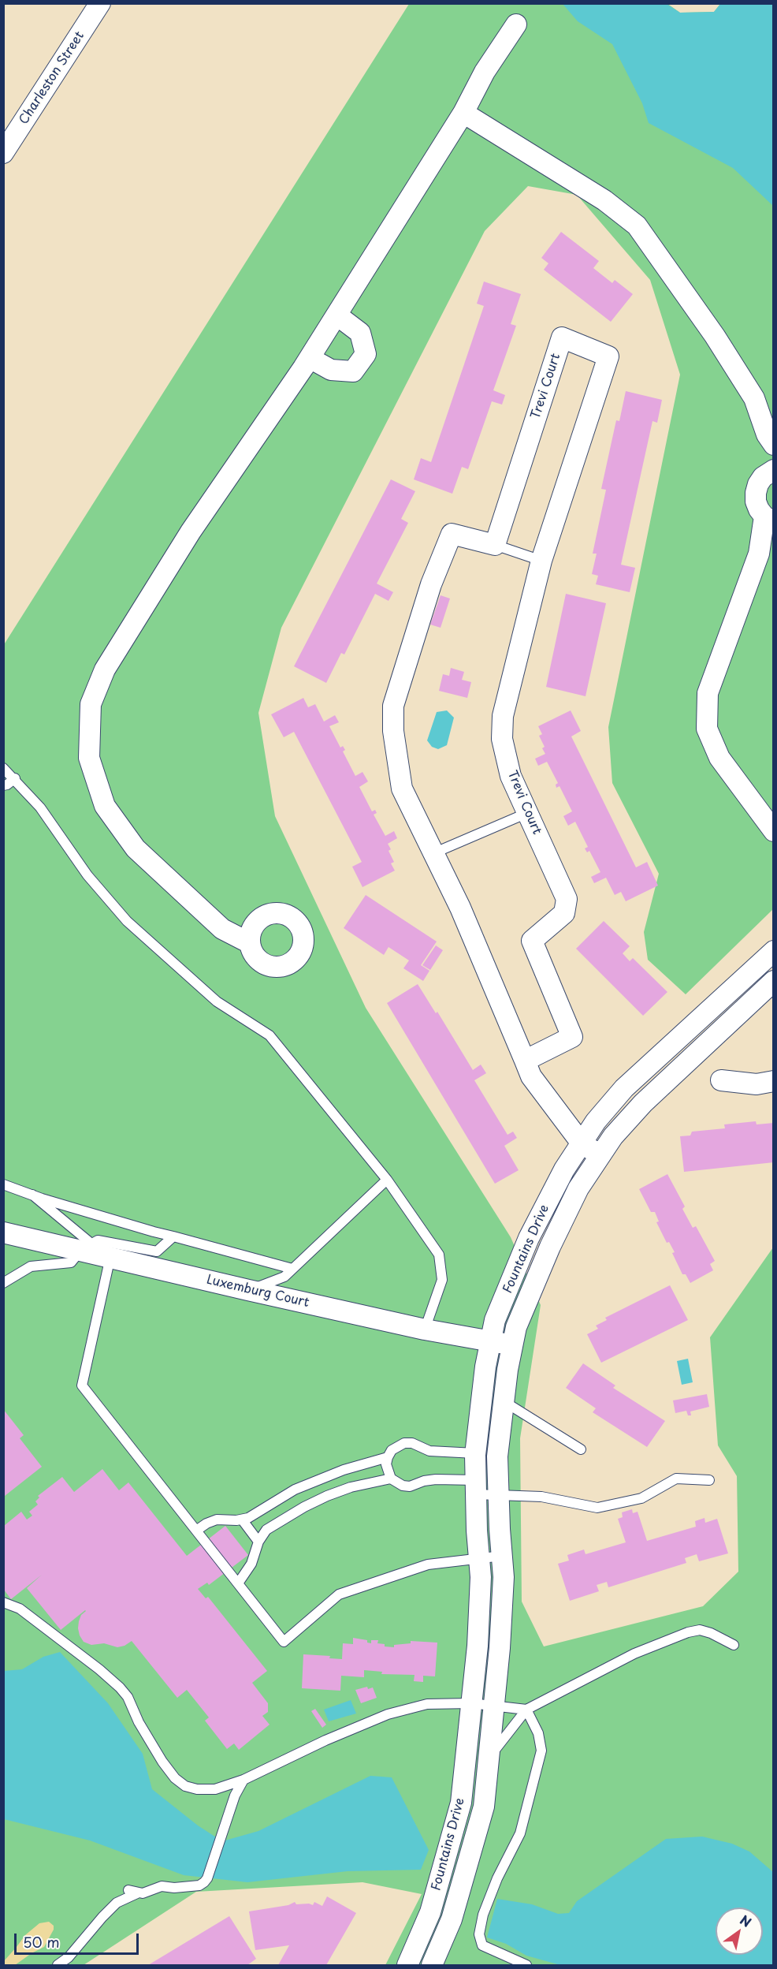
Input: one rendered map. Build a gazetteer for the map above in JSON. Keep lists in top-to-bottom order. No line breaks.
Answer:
{"streets":{"street":["Charleston Street","Trevi Court","Fountains Drive","Luxemburg Court"]},"crossings":[["Fountains Drive","Luxemburg Court"]],"scale_bar":"50 m","north":"top right"}
